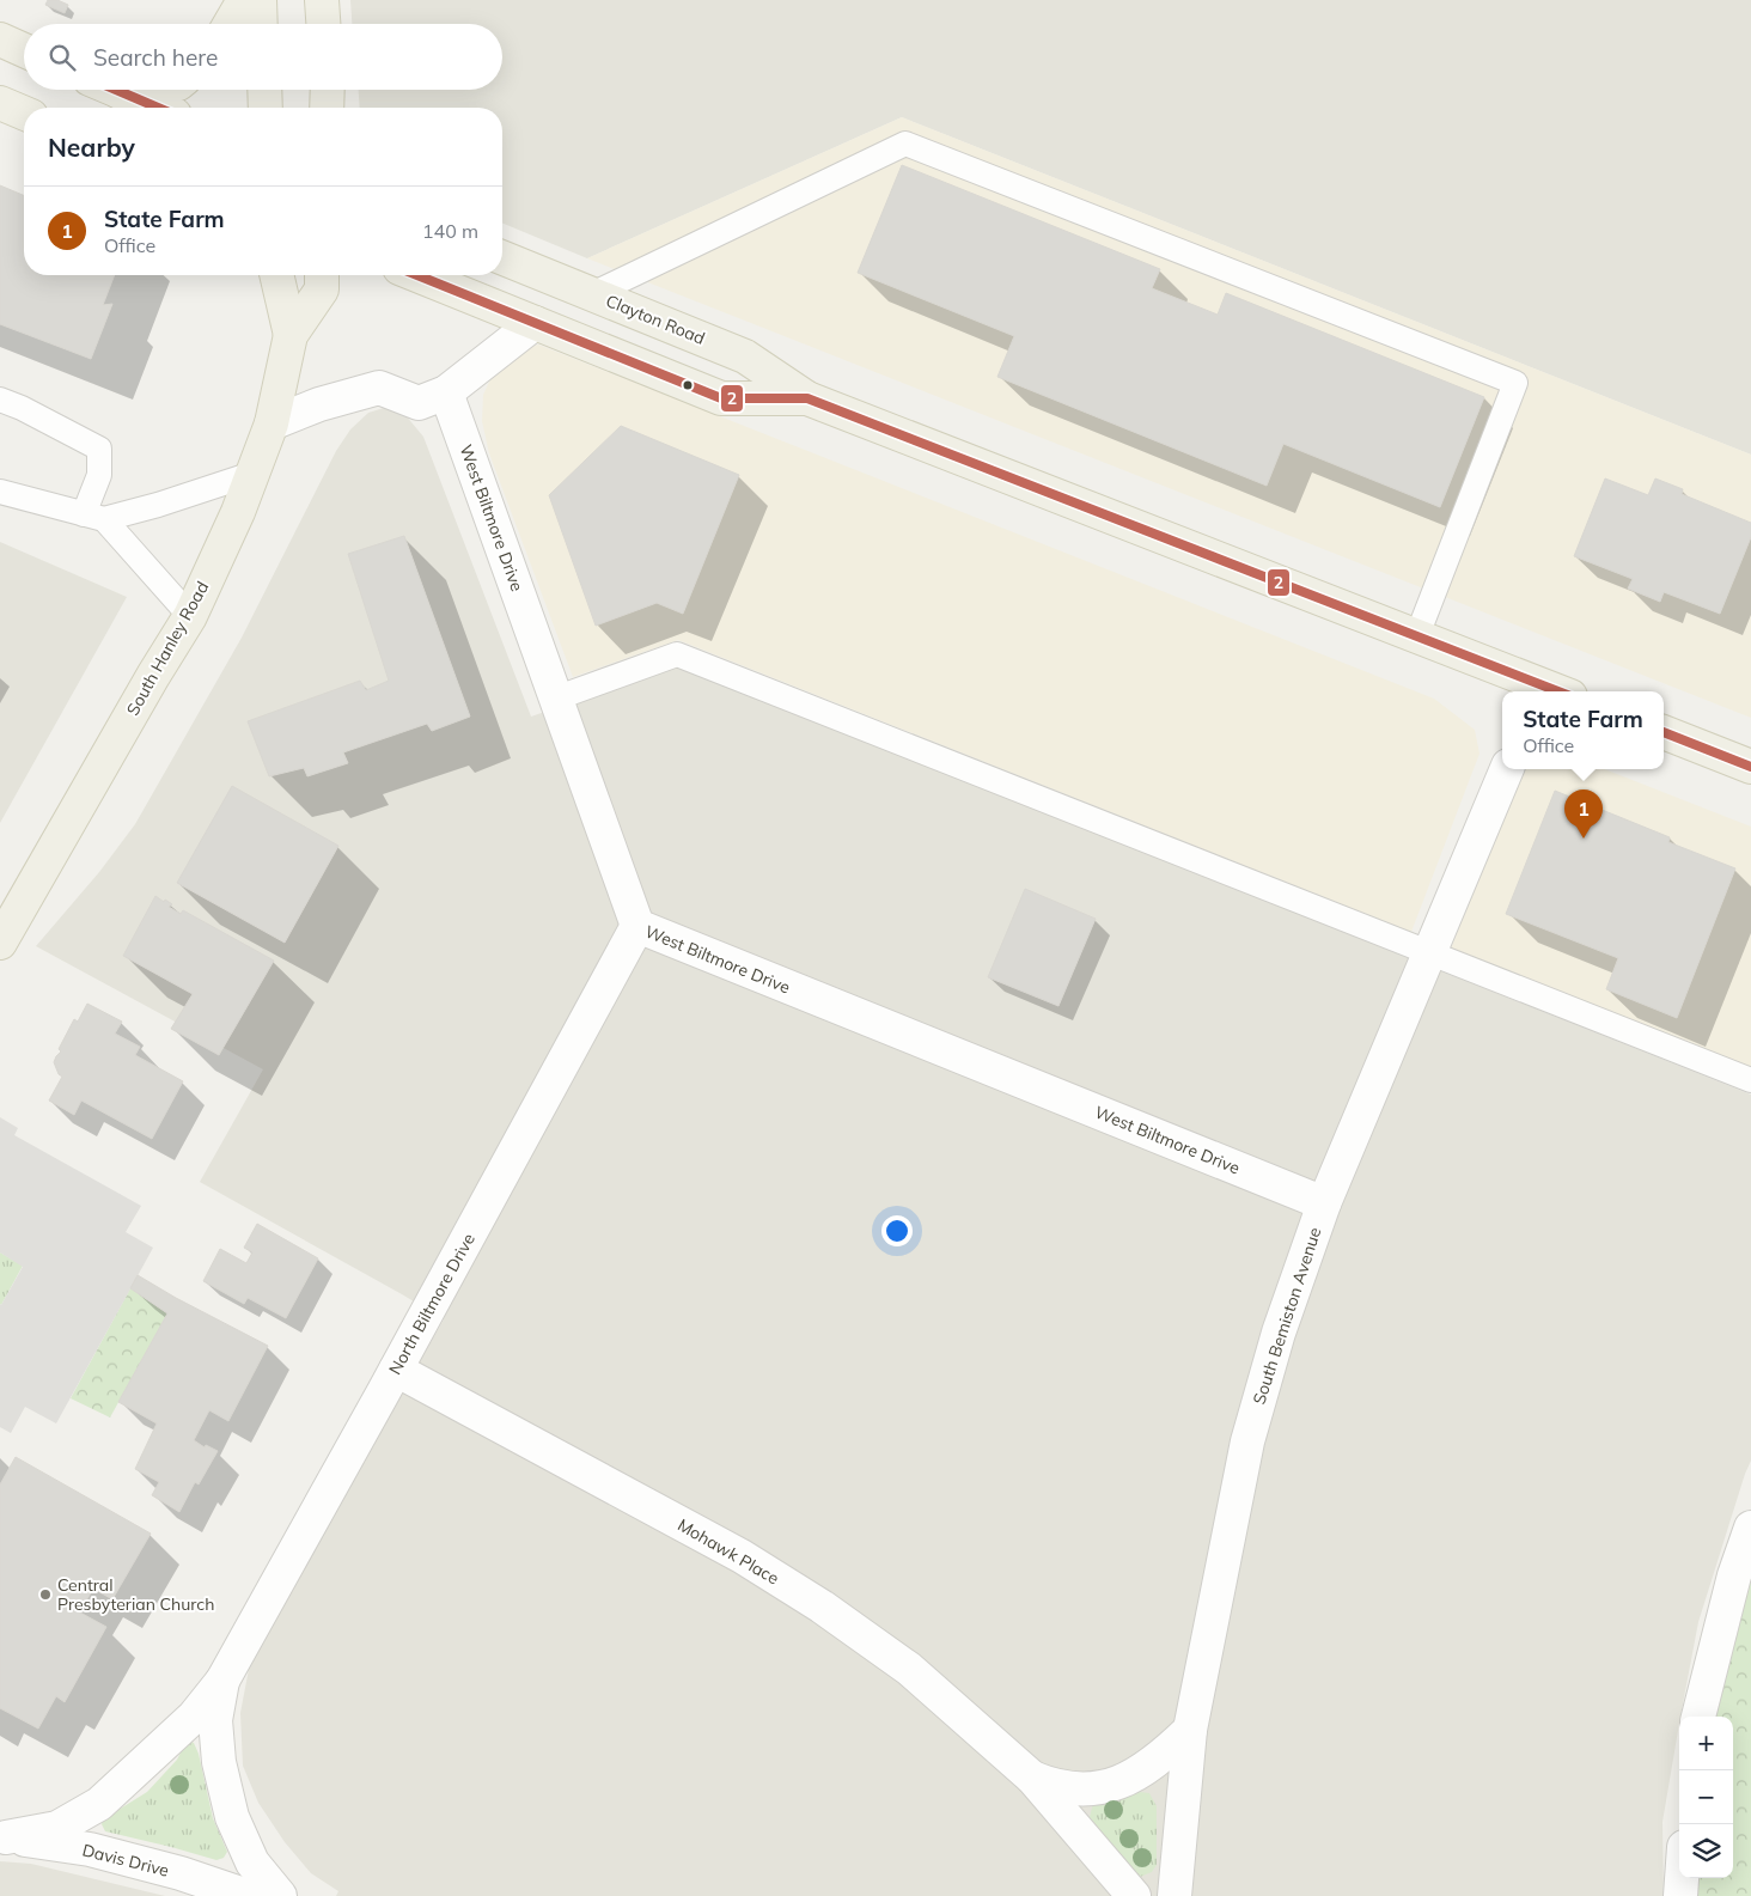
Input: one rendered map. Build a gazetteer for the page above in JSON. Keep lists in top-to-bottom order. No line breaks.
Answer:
{"streets":{"main road":["Clayton Road","South Hanley Road"],"street":["West Biltmore Drive","North Biltmore Drive","South Bemiston Avenue","Mohawk Place","Davis Drive"]},"crossings":[["West Biltmore Drive","North Biltmore Drive"],["West Biltmore Drive","South Bemiston Avenue"],["North Biltmore Drive","Mohawk Place"],["North Biltmore Drive","Davis Drive"],["South Bemiston Avenue","Mohawk Place"]],"places":["Central Presbyterian Church"],"lines":["transit line 2"],"page":{"search":"Search here","heading":"Nearby","list":[{"mark":"1","name":"State Farm","note":"Office","value":"140 m"}],"popup":["State Farm","Office"],"pins":"1","map_buttons":["+","−"]}}
